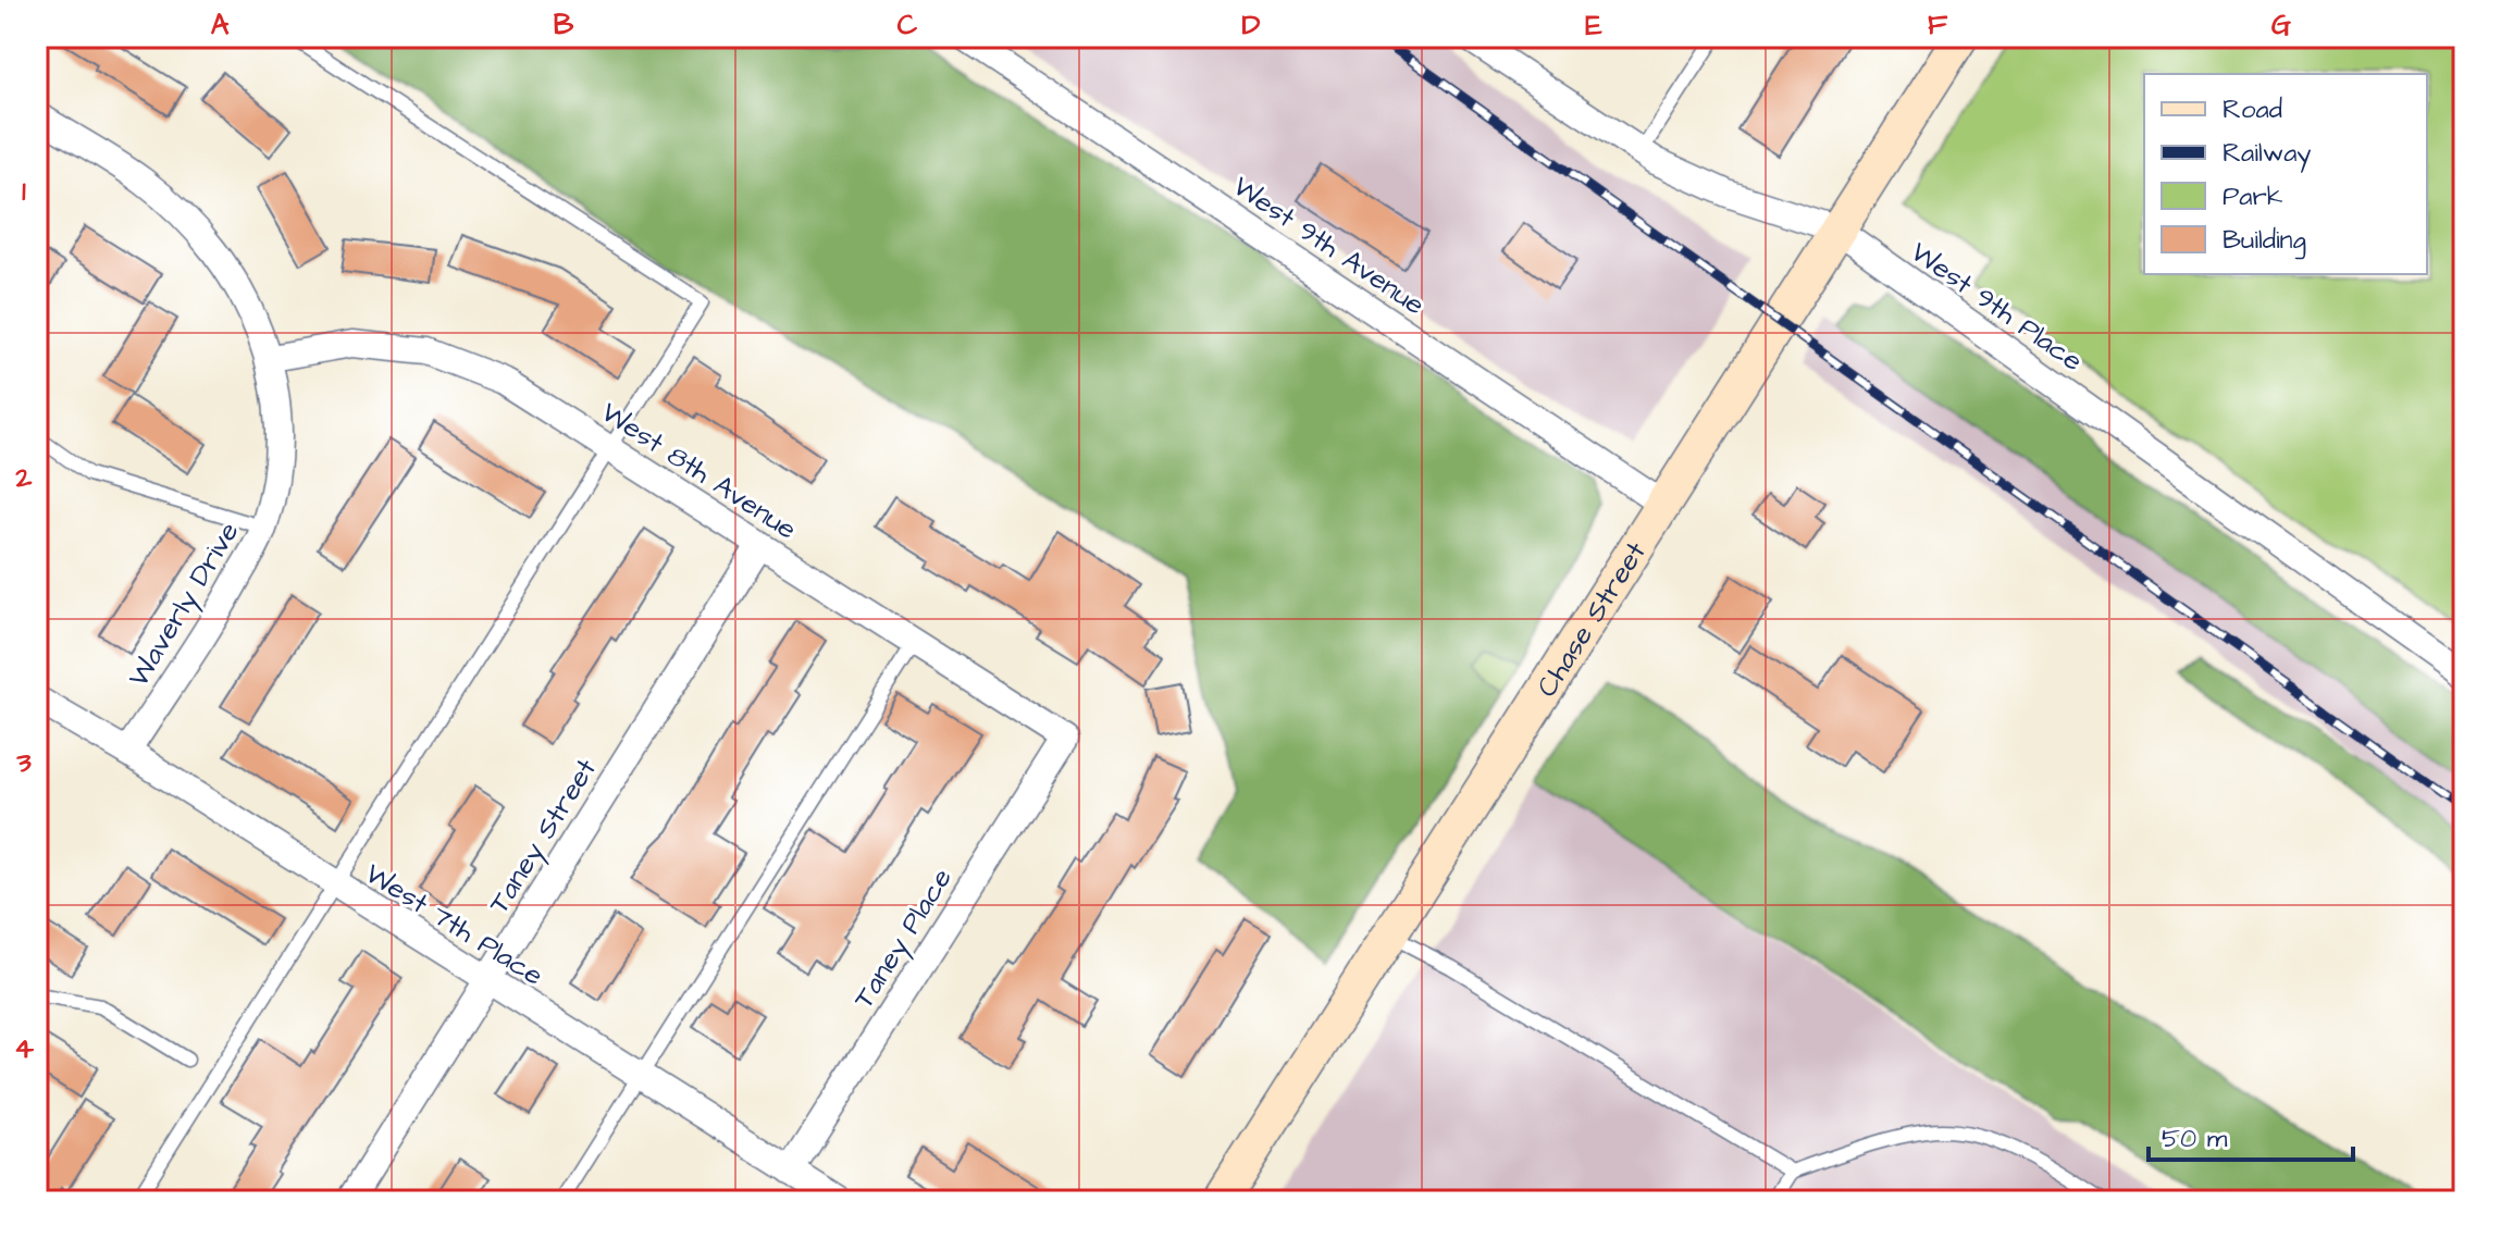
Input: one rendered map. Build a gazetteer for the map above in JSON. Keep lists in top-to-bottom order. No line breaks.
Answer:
{"streets":{"street":["West 9th Avenue","West 9th Place","West 8th Avenue","Waverly Drive","Chase Street","Taney Street","West 7th Place","Taney Place"]},"crossings":[["West 9th Avenue","Chase Street"],["West 9th Place","Chase Street"],["West 8th Avenue","Waverly Drive"],["West 8th Avenue","Taney Street"],["West 8th Avenue","Taney Place"],["Waverly Drive","West 7th Place"],["Taney Street","West 7th Place"],["West 7th Place","Taney Place"]],"legend":["Road","Railway","Park","Building"],"scale_bar":"50 m","grid":{"columns":["A","B","C","D","E","F","G"],"rows":["1","2","3","4"]}}
